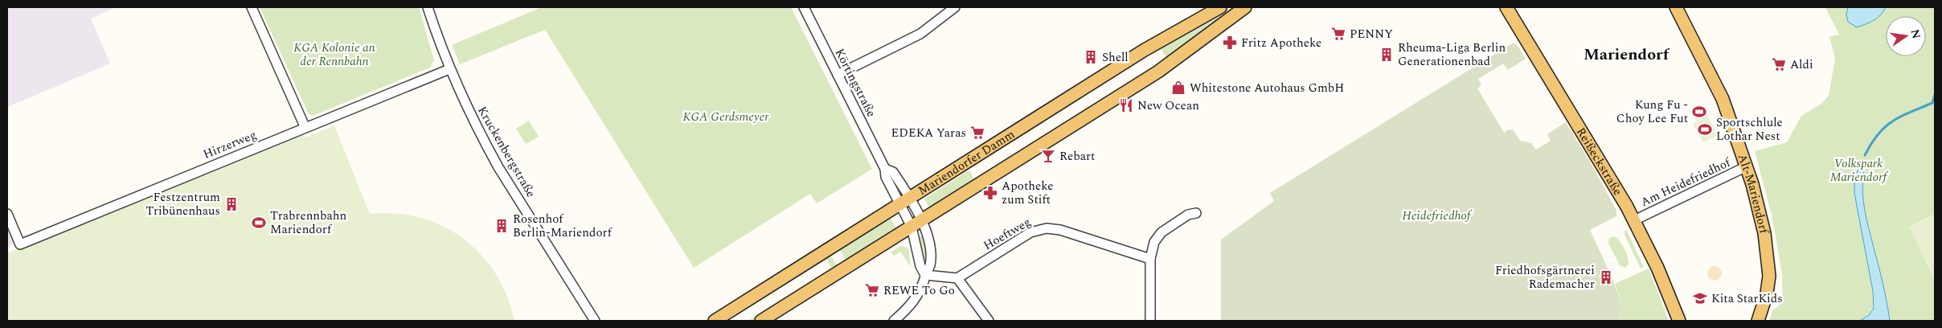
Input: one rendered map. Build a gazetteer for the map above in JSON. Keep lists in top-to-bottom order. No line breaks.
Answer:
{"streets":{"main road":["Reißeckstraße","Mariendorfer Damm","Alt-Mariendorf"],"street":["Körtingstraße","Hirzerweg","Kruckenbergstraße","Am Heidefriedhof","Hoeftweg"]},"crossings":[["Körtingstraße","Mariendorfer Damm"],["Hirzerweg","Kruckenbergstraße"],["Reißeckstraße","Am Heidefriedhof"],["Am Heidefriedhof","Alt-Mariendorf"]],"districts":["Mariendorf"],"parks":["KGA Kolonie an der Rennbahn","KGA Gerdsmeyer","Volkspark Mariendorf","Heidefriedhof"],"places":{"supermarket":["PENNY","Aldi","EDEKA Yaras","REWE To Go"],"pharmacy":["Fritz Apotheke","Apotheke zum Stift"],"building":["Rheuma-Liga Berlin Generationenbad","Shell","Festzentrum Tribünenhaus","Rosenhof Berlin-Mariendorf","Friedhofsgärtnerei Rademacher"],"shop":["Whitestone Autohaus GmbH"],"restaurant":["New Ocean"],"sports":["Kung Fu - Choy Lee Fut","Sportschlule Lothar Nest","Trabrennbahn Mariendorf"],"bar":["Rebart"],"school or university":["Kita StarKids"]},"north":"right"}
